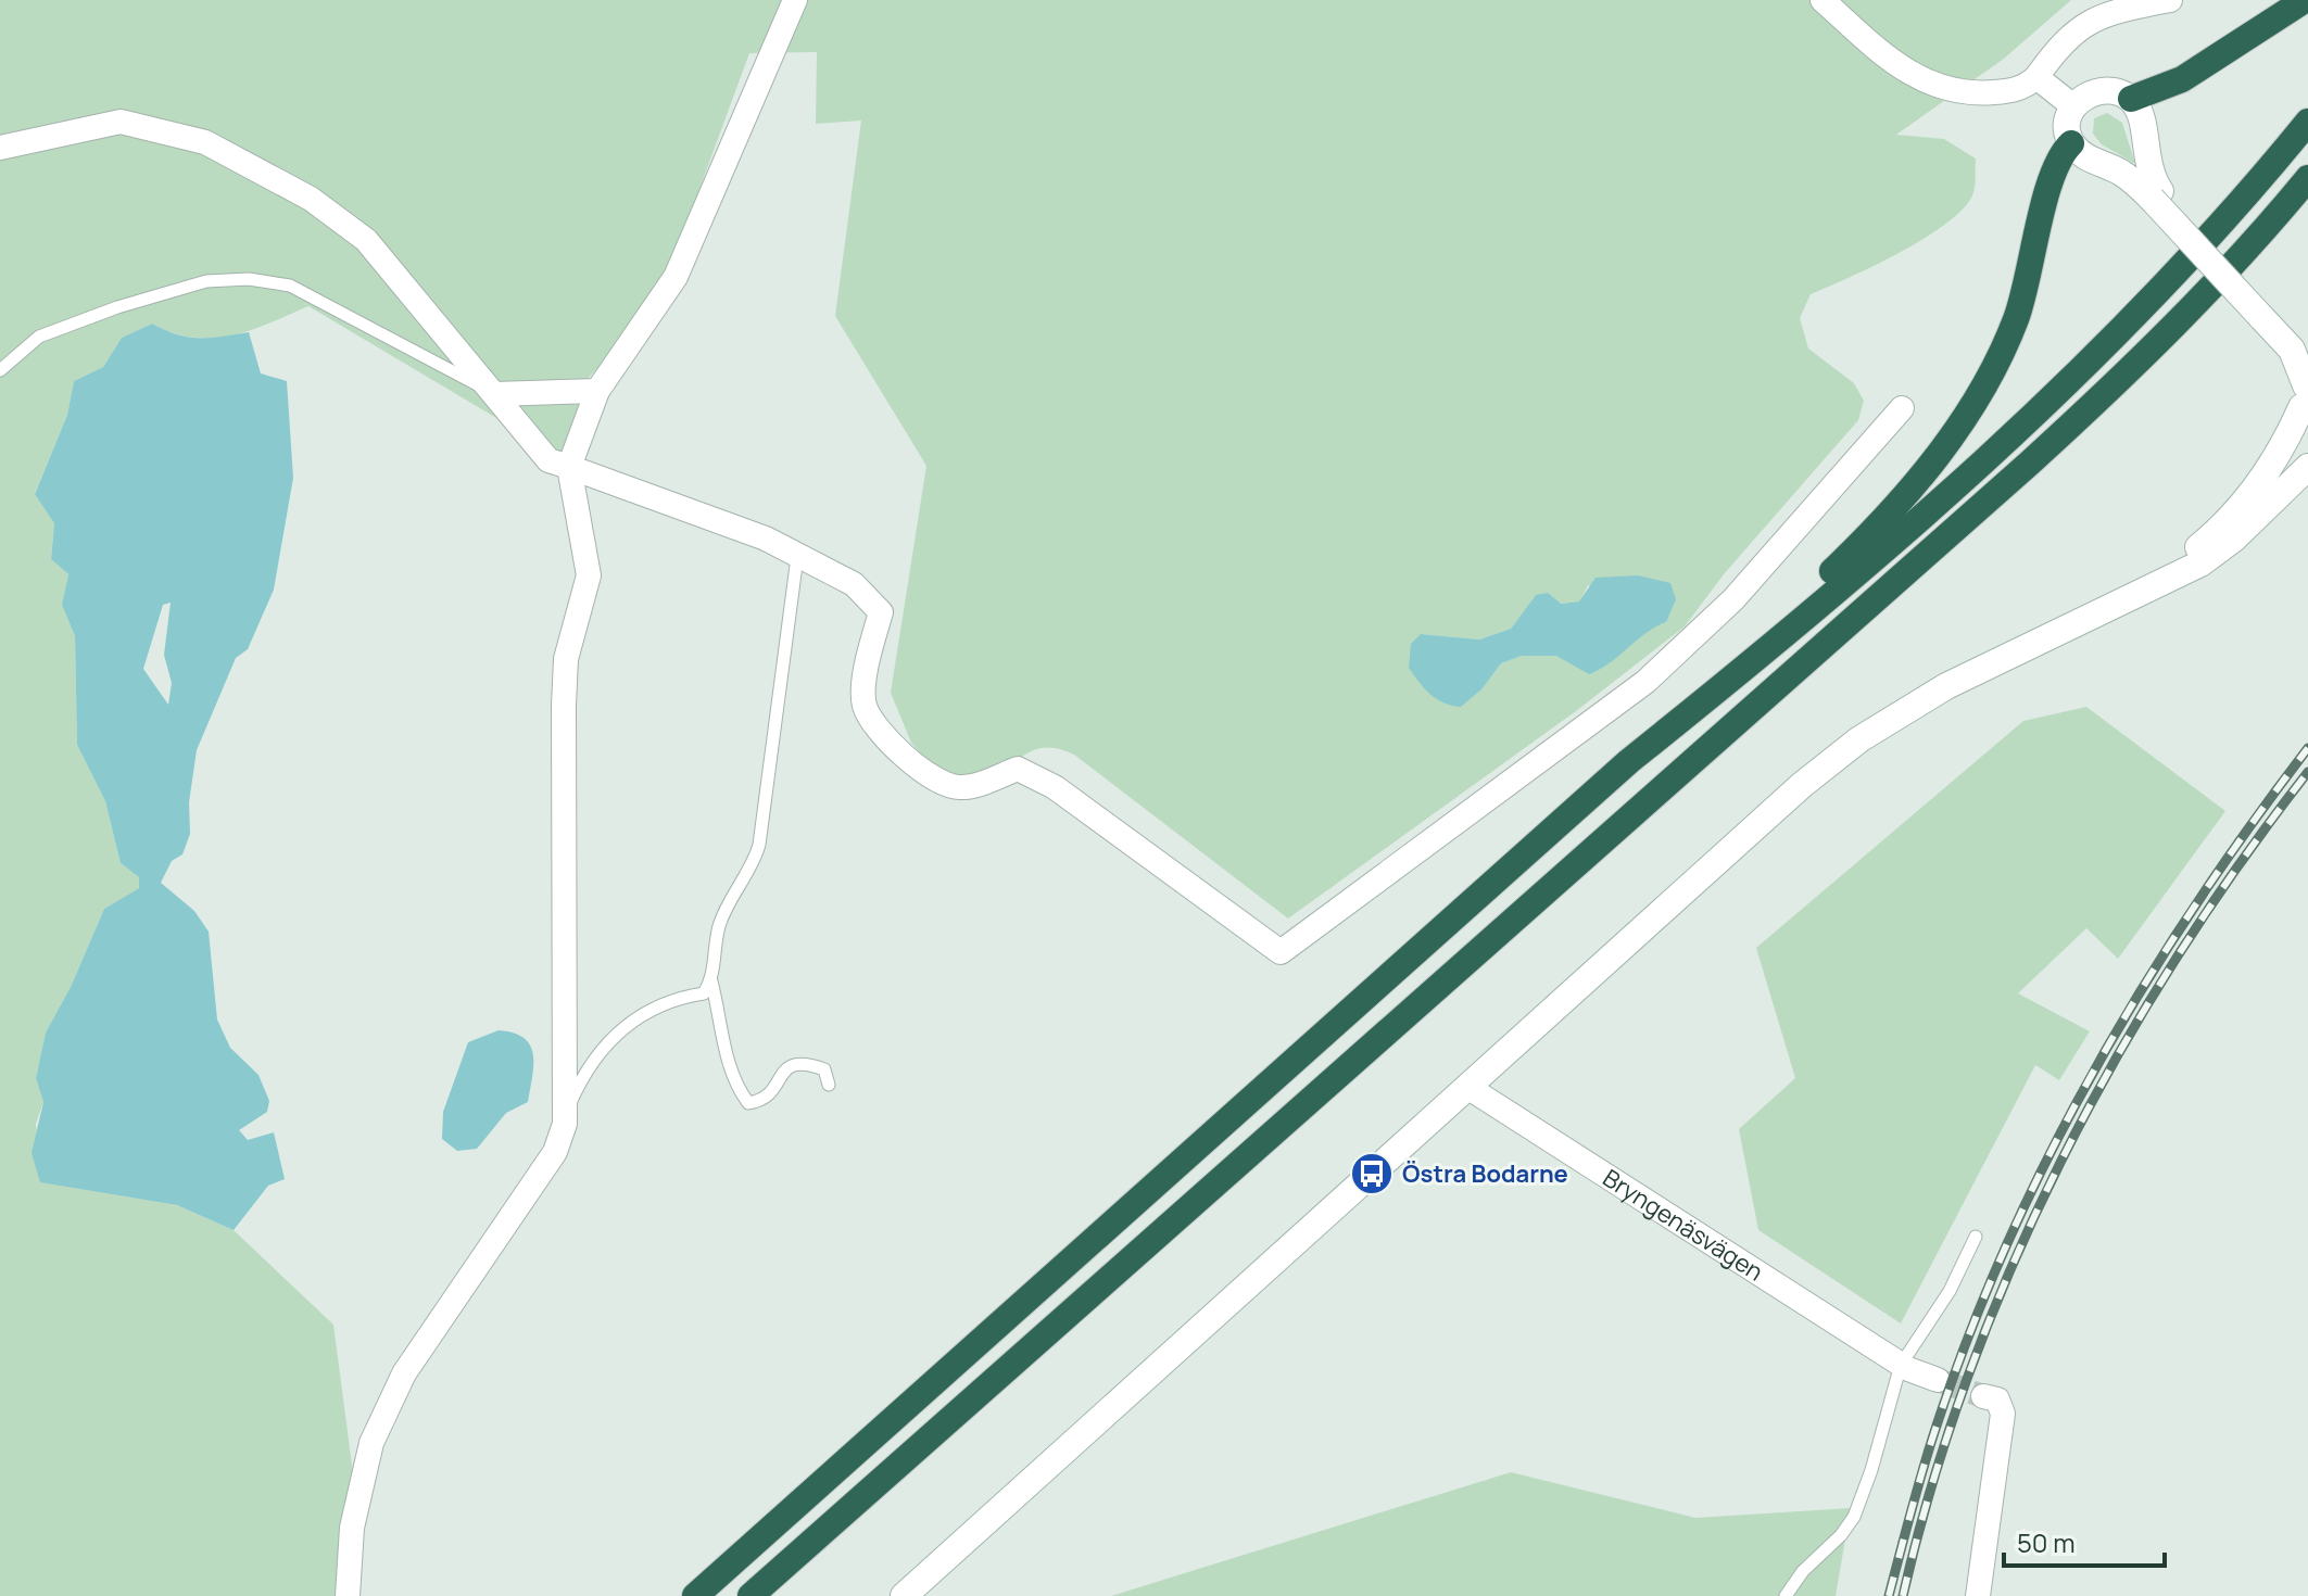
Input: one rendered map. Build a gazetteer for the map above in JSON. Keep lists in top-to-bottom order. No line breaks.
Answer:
{"streets":{"street":["Bryngenäsvägen"]},"places":{"bus stop":["Östra Bodarne"]},"scale_bar":"50 m"}
